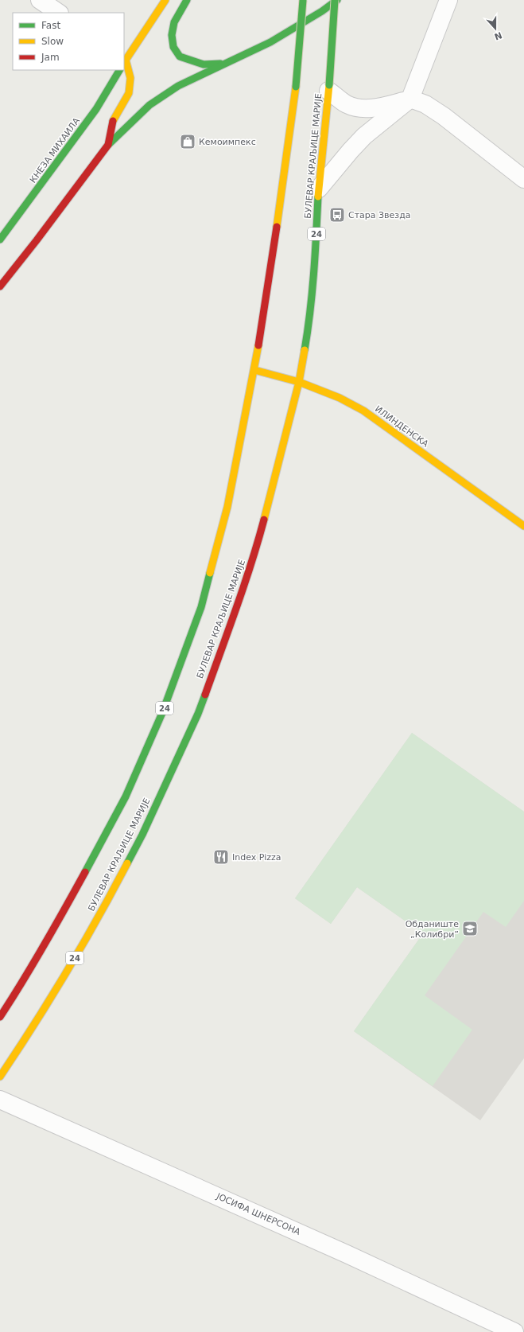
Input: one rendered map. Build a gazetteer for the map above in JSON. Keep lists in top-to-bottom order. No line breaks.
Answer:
{"streets":{"main road":["КНЕЗА МИХАИЛА","БУЛЕВАР КРАЉИЦЕ МАРИЈЕ","24","ИЛИНДЕНСКА"],"street":["ЈОСИФА ШНЕРСОНА"]},"crossings":[["БУЛЕВАР КРАЉИЦЕ МАРИЈЕ","24"],["БУЛЕВАР КРАЉИЦЕ МАРИЈЕ","ИЛИНДЕНСКА"],["24","ИЛИНДЕНСКА"]],"places":{"shop":["Кемоимпекс"],"bus stop":["Стара Звезда"],"restaurant":["Index Pizza"],"school or university":["Обданиште „Колибри”"]},"legend":["Fast","Slow","Jam"],"north":"bottom"}
